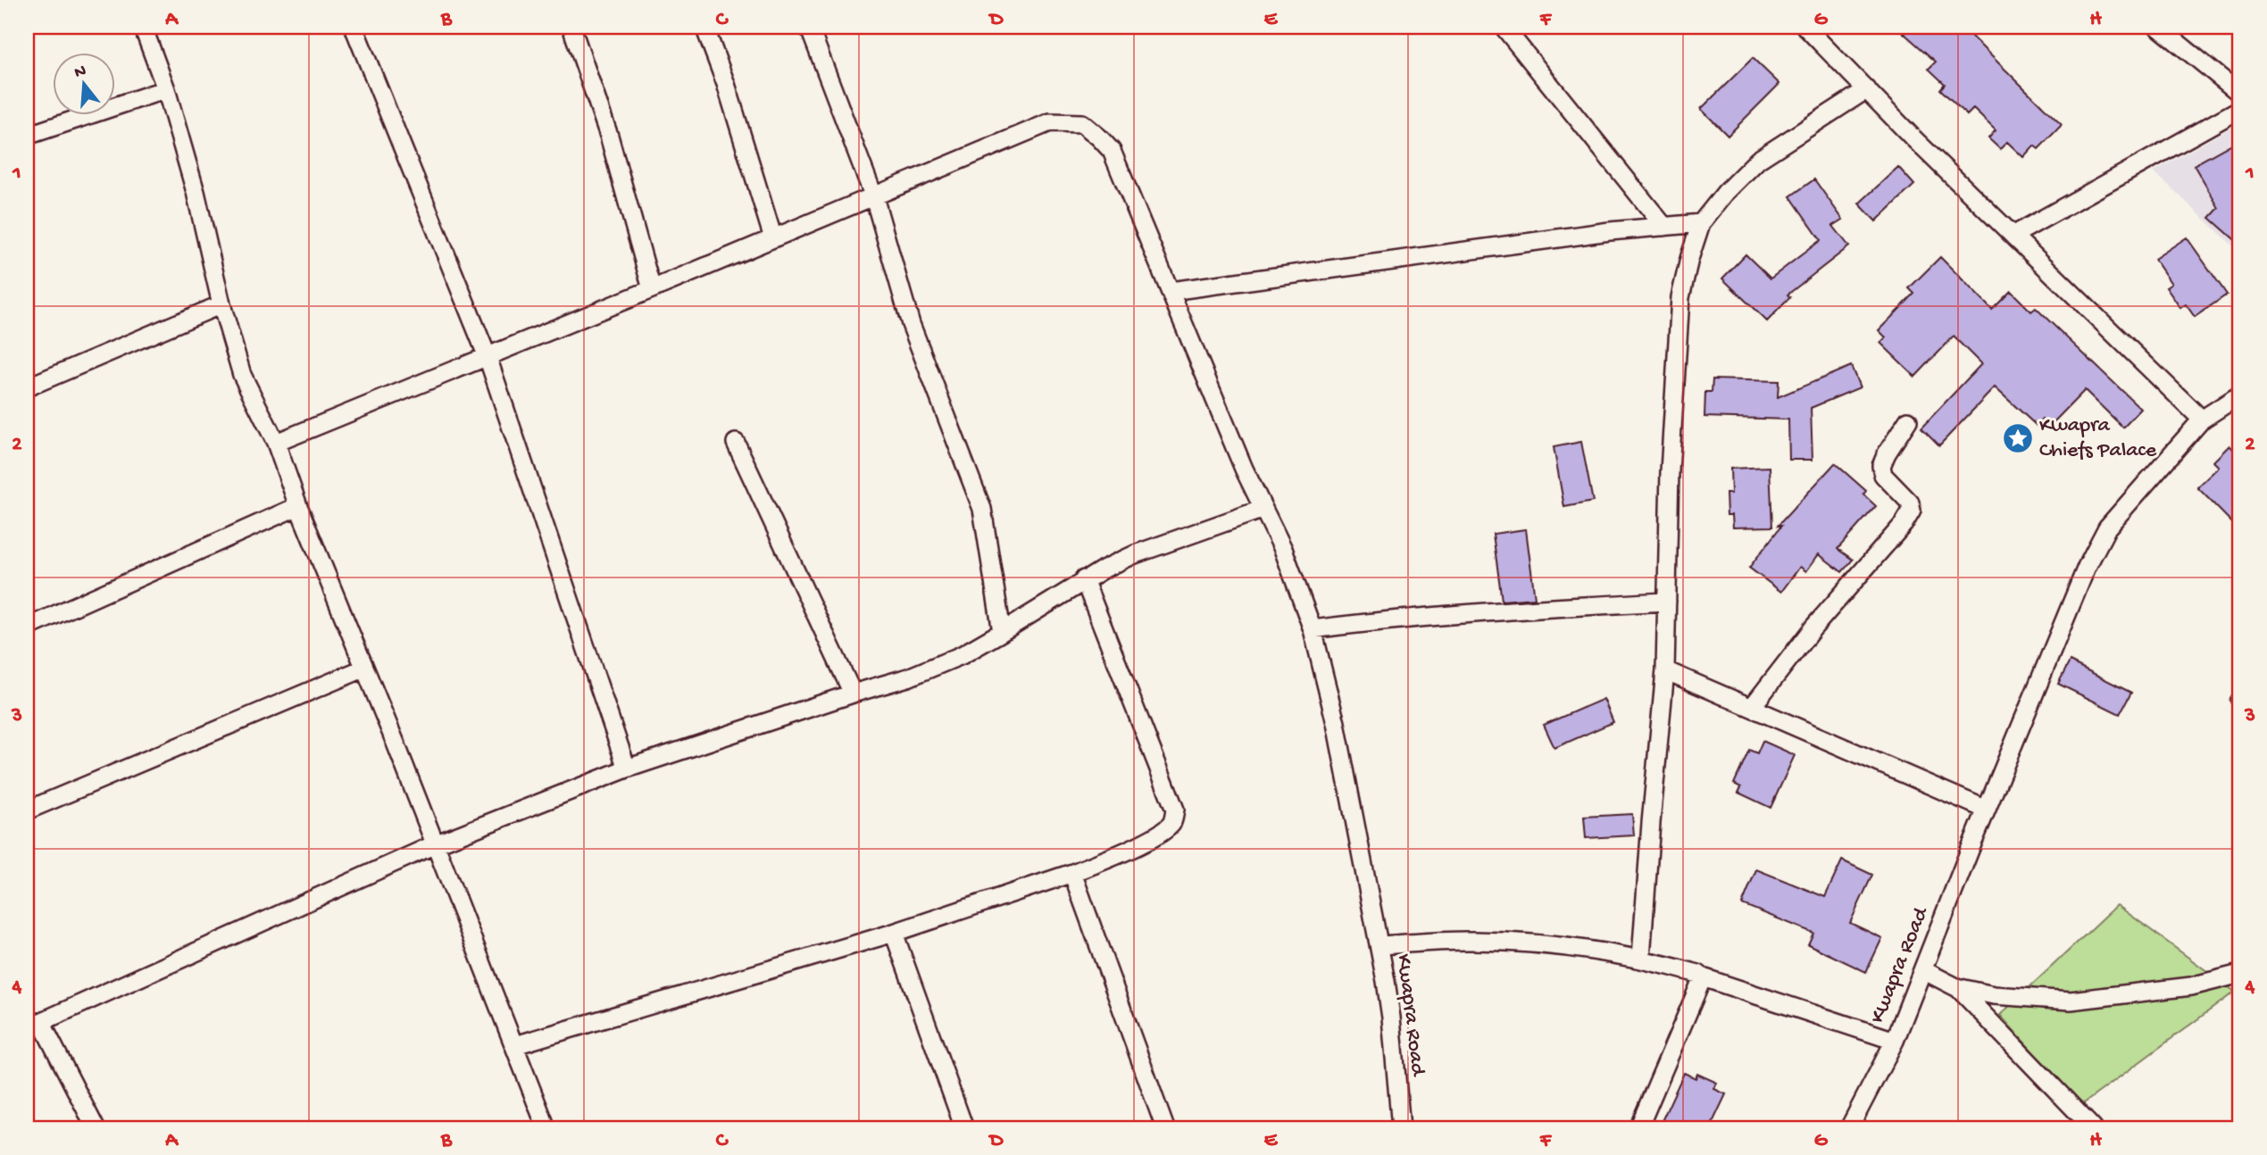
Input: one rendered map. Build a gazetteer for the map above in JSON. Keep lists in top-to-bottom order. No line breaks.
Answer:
{"streets":{"street":["Kwapra Road"]},"places":{"place":["Kwapra Chiefs Palace"]},"north":"top","grid":{"columns":["A","B","C","D","E","F","G","H"],"rows":["1","2","3","4"]}}
